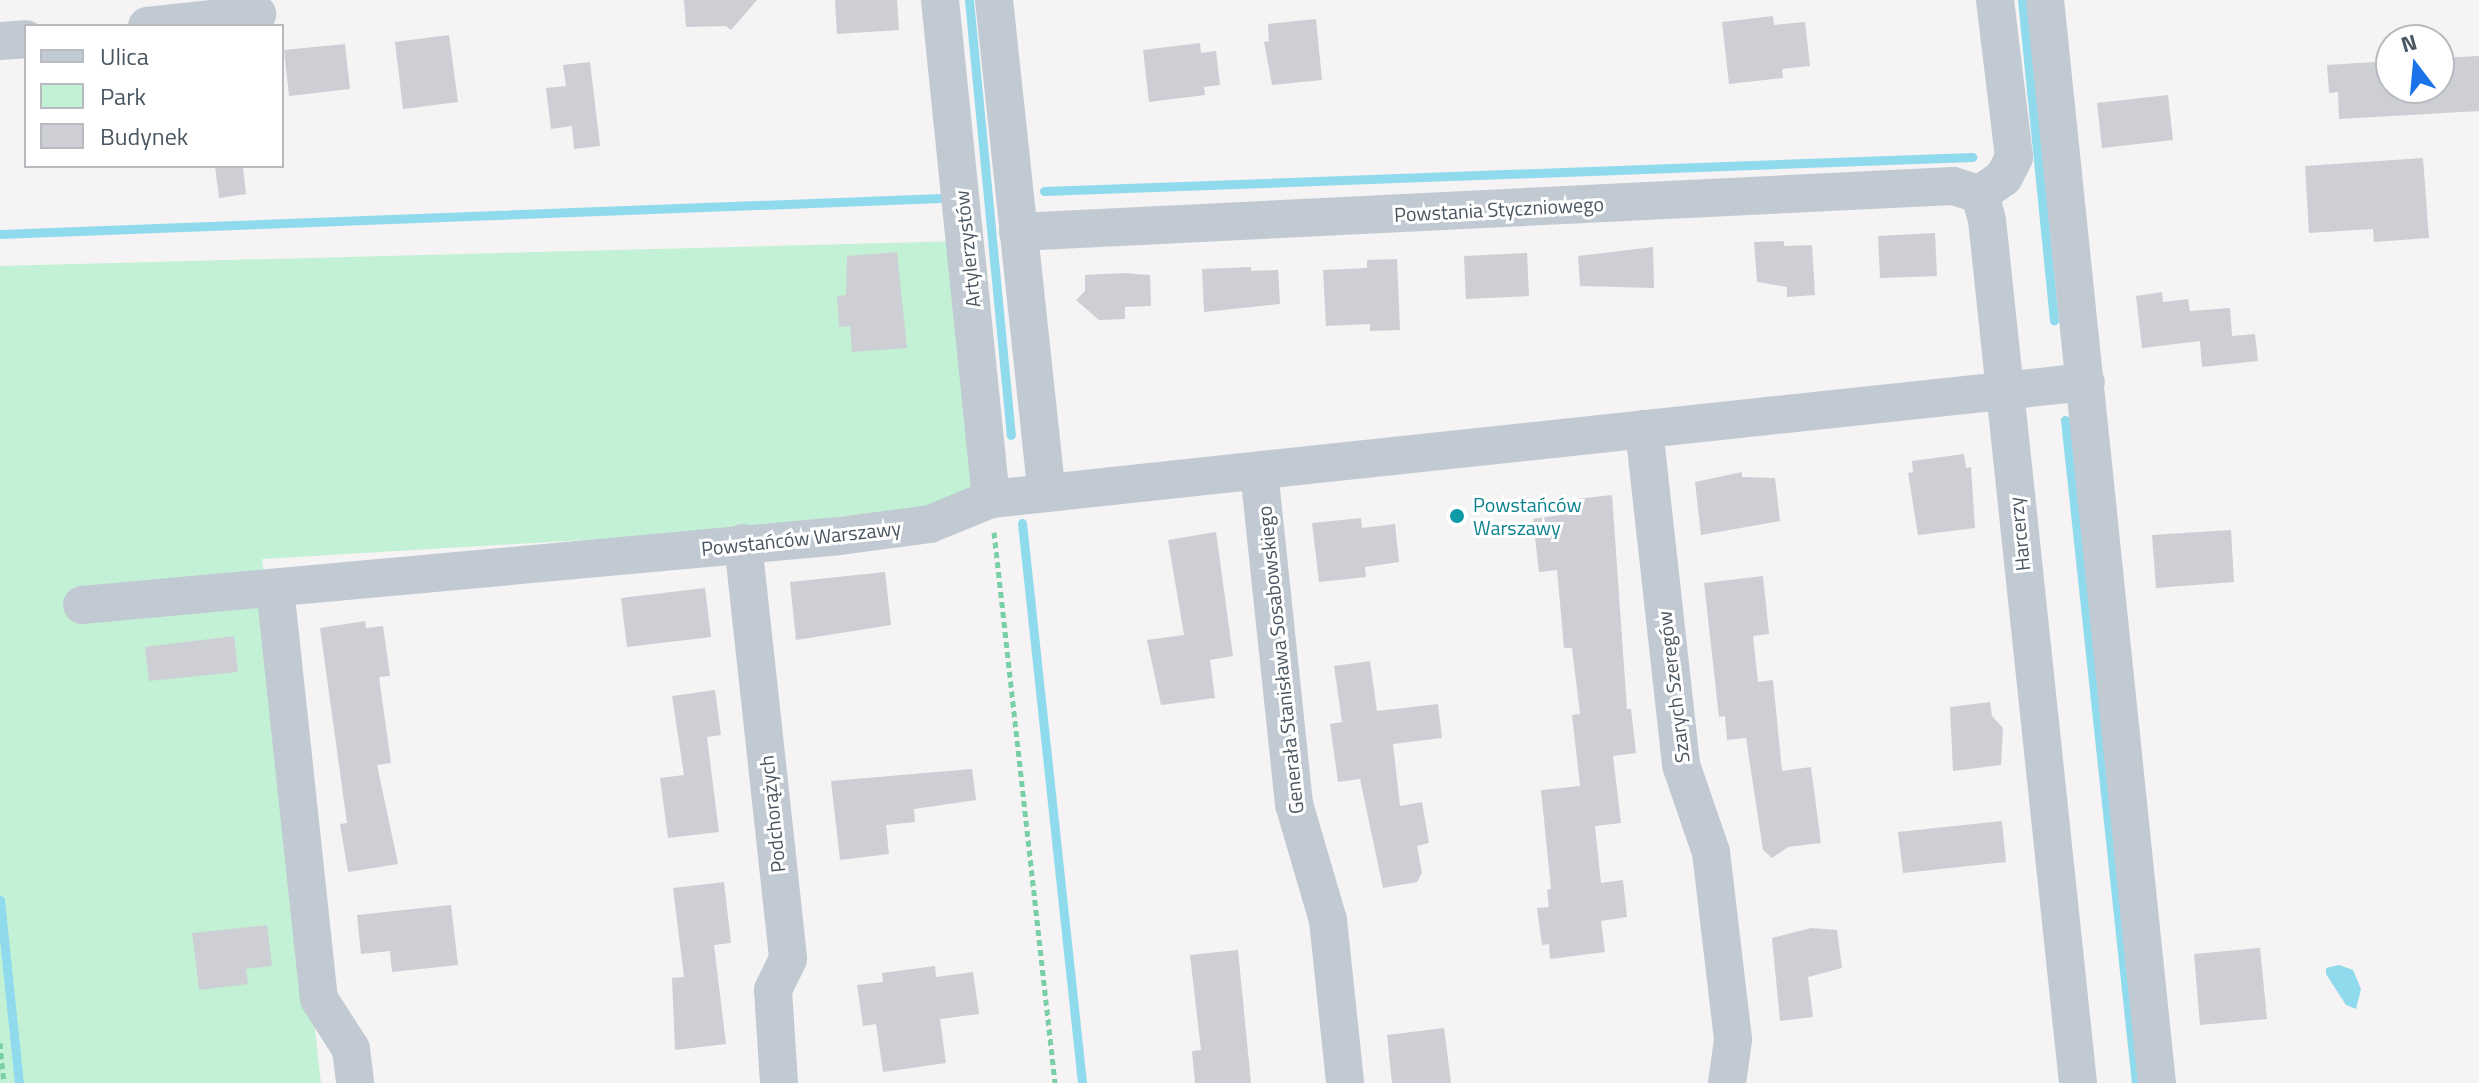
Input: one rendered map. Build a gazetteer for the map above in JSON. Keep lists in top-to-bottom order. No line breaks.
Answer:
{"streets":{"street":["Powstania Styczniowego","Artylerzystów","Harcerzy","Powstańców Warszawy","Generała Stanisława Sosabowskiego","Szarych Szeregów","Podchorążych"]},"crossings":[["Powstania Styczniowego","Harcerzy"],["Artylerzystów","Powstańców Warszawy"],["Harcerzy","Powstańców Warszawy"],["Powstańców Warszawy","Generała Stanisława Sosabowskiego"],["Powstańców Warszawy","Szarych Szeregów"],["Powstańców Warszawy","Podchorążych"]],"places":["Powstańców Warszawy"],"legend":["Ulica","Park","Budynek"],"north":"top"}
